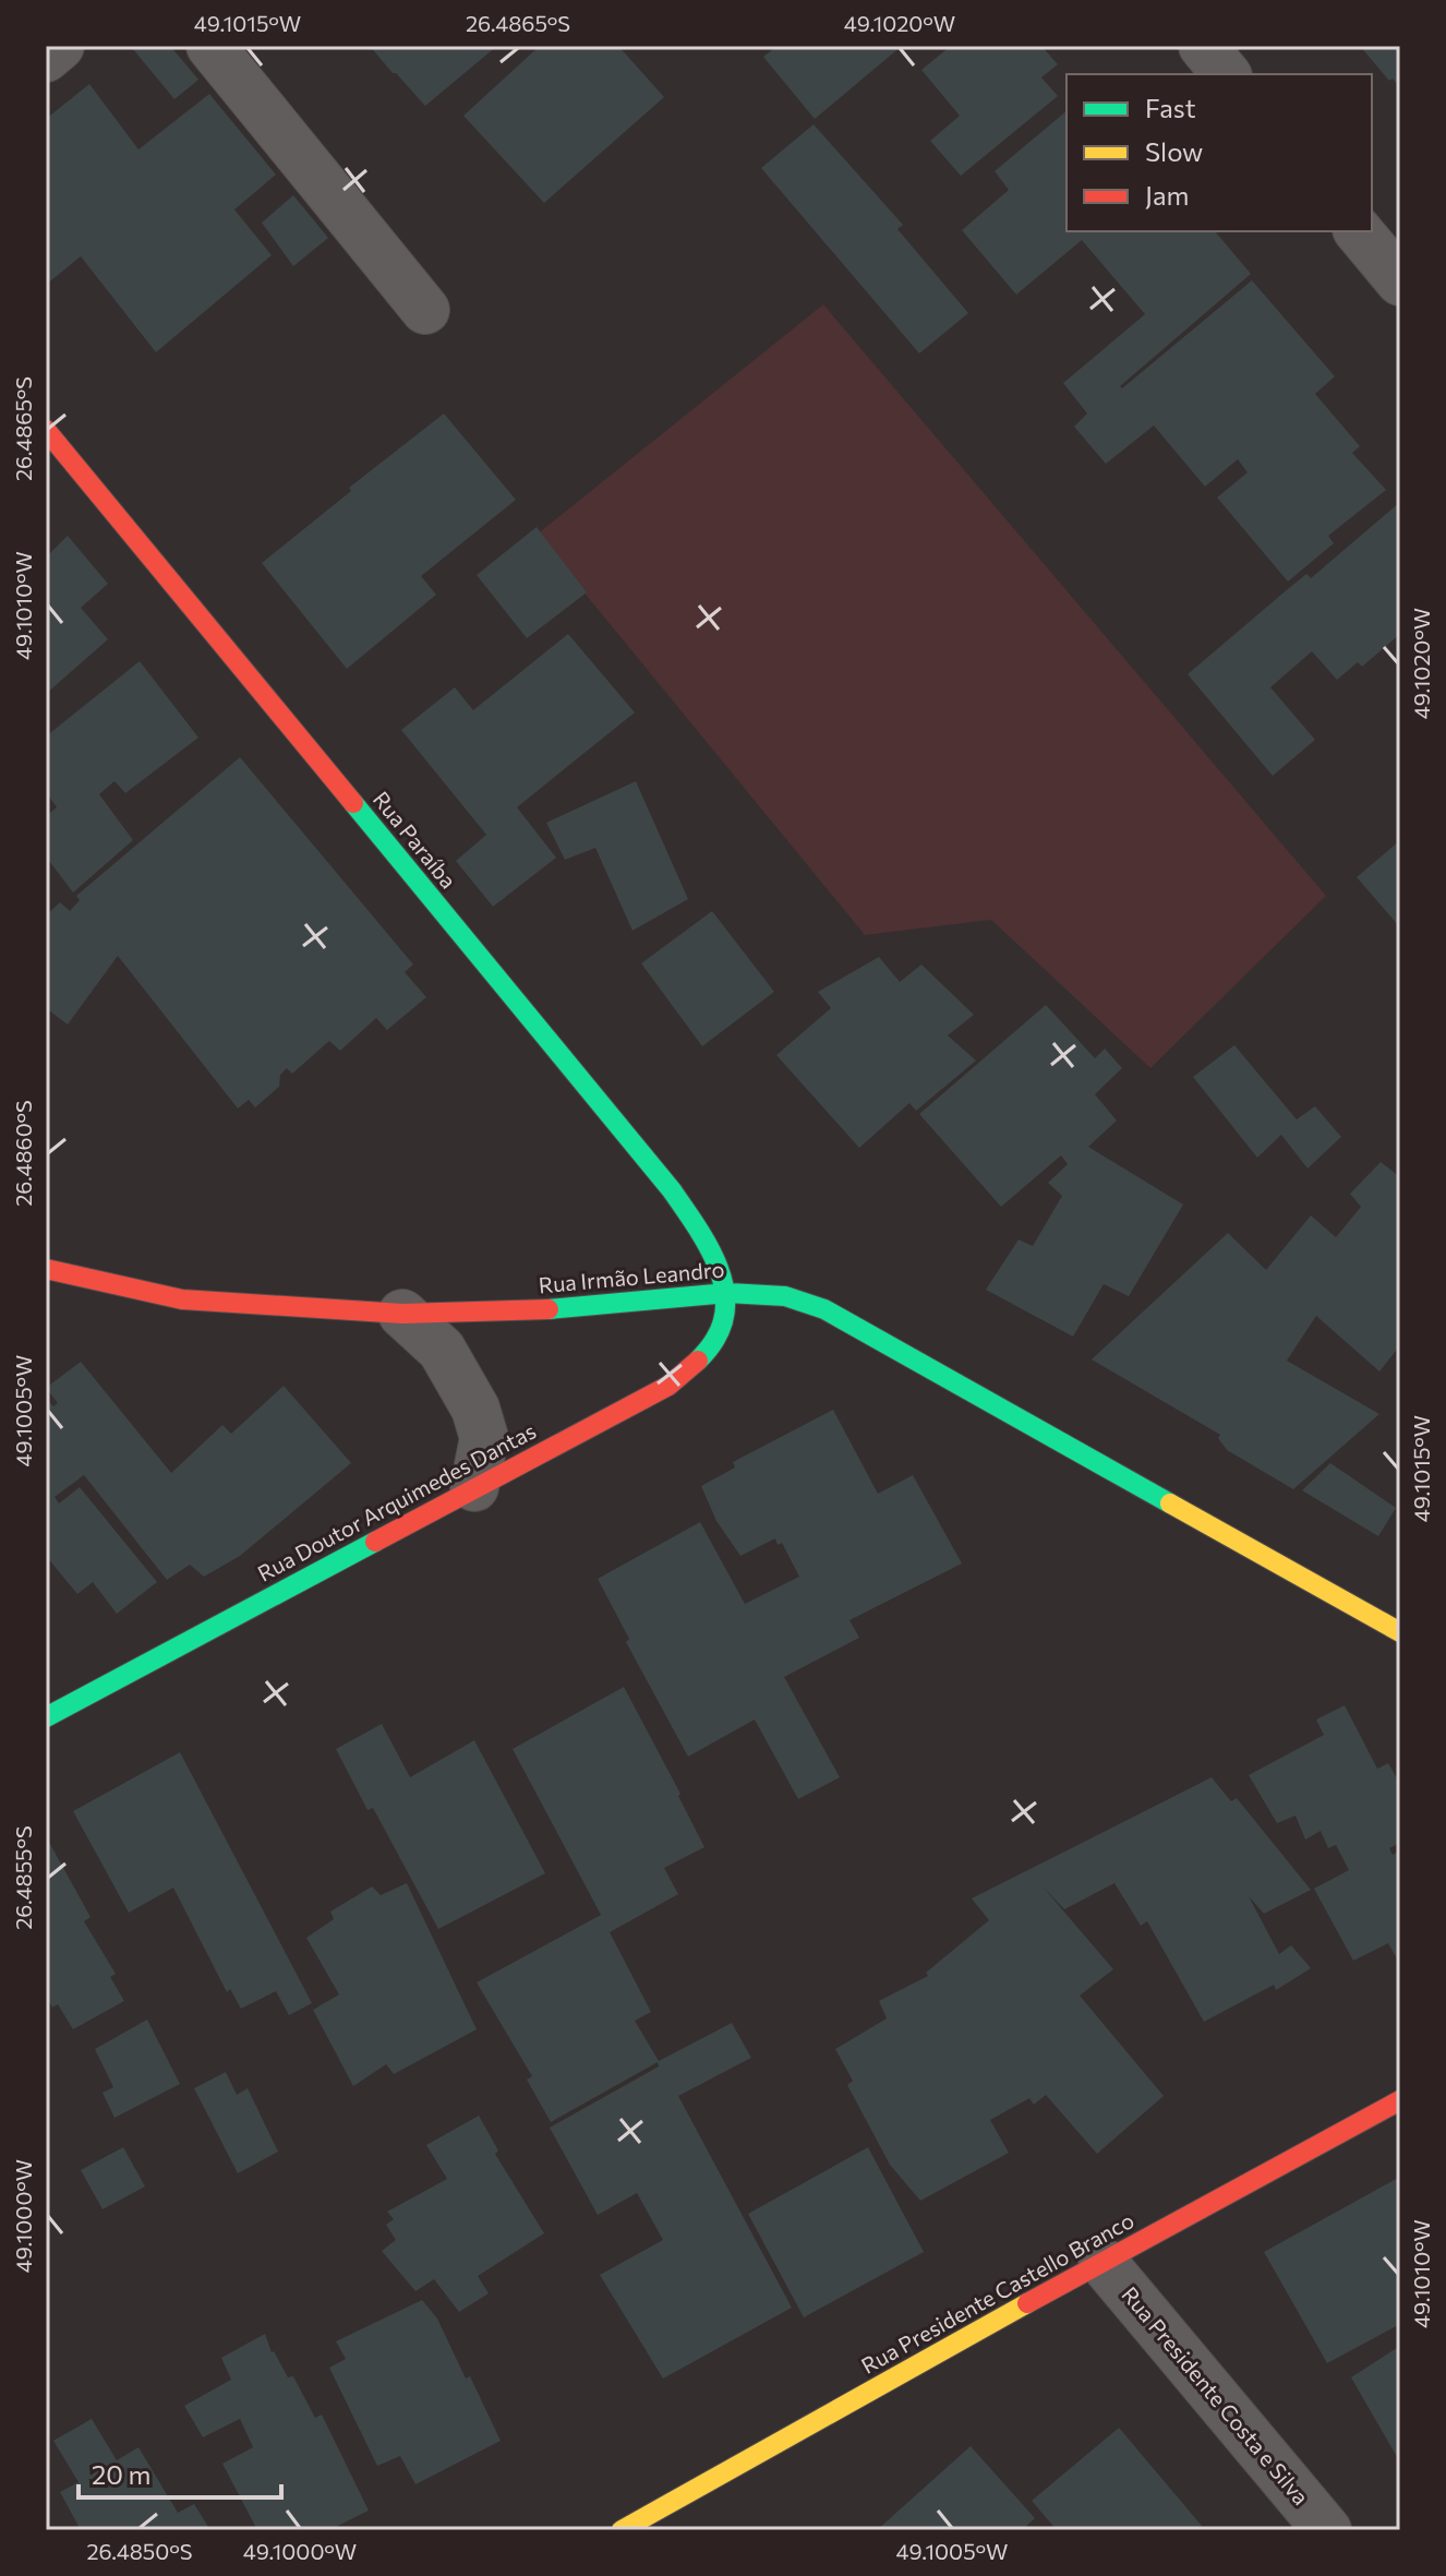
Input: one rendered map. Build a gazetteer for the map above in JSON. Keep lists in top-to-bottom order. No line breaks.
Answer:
{"streets":{"street":["Rua Paraíba","Rua Irmão Leandro","Rua Doutor Arquimedes Dantas","Rua Presidente Castello Branco","Rua Presidente Costa e Silva"]},"crossings":[["Rua Paraíba","Rua Irmão Leandro"],["Rua Paraíba","Rua Doutor Arquimedes Dantas"],["Rua Irmão Leandro","Rua Doutor Arquimedes Dantas"],["Rua Presidente Castello Branco","Rua Presidente Costa e Silva"]],"legend":["Fast","Slow","Jam"],"scale_bar":"20 m","coordinates":["49.1015°W","26.4865°S","49.1020°W","49.1010°W","26.4860°S","49.1005°W","26.4855°S","49.1000°W","26.4850°S"]}
